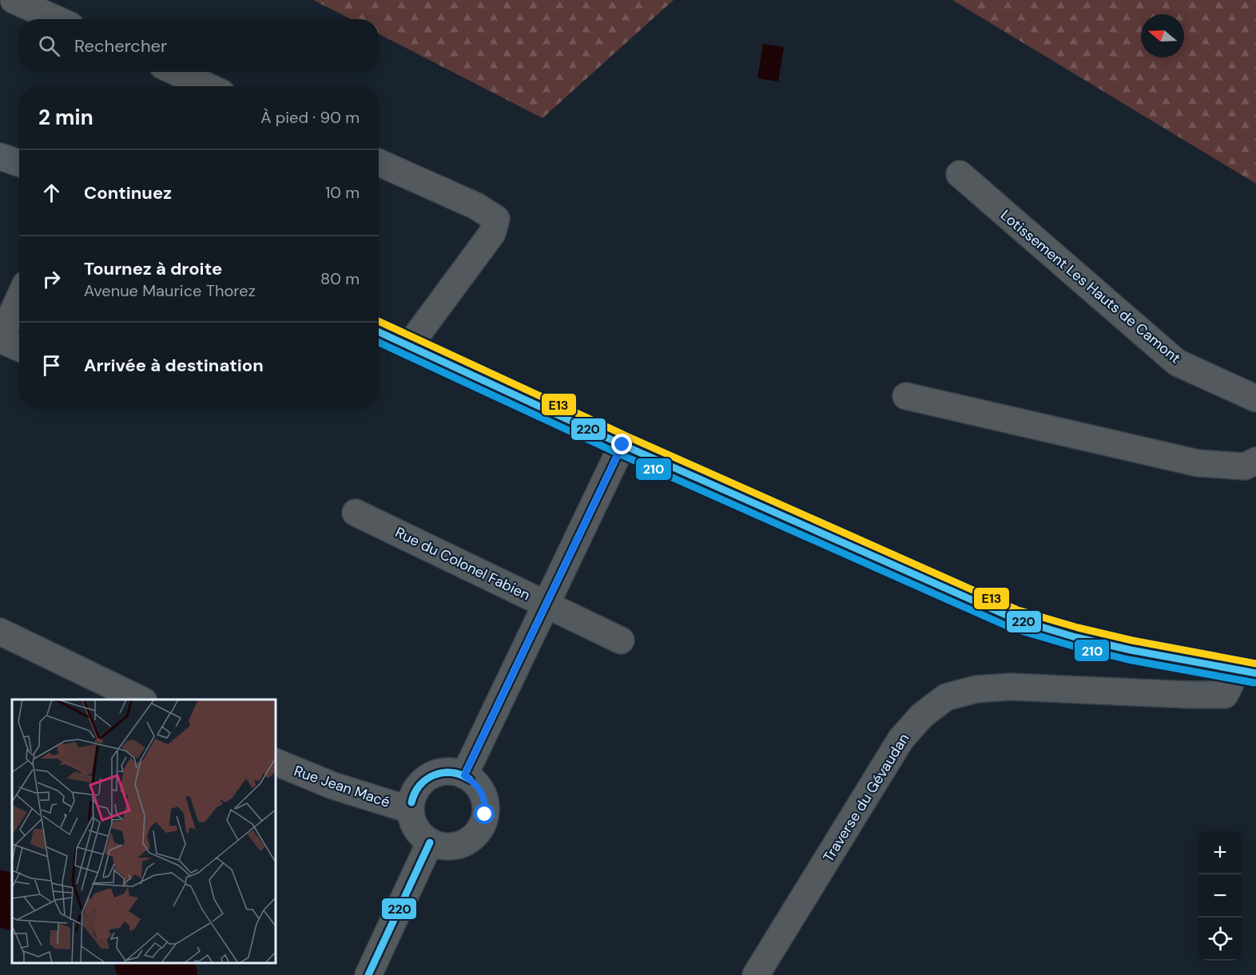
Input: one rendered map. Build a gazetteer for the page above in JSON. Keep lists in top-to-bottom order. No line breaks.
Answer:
{"streets":{"street":["Lotissement Les Hauts de Camont","Rue du Colonel Fabien","Rue Jean Macé","Traverse du Gévaudan"]},"lines":["transit line E13","transit line 220","transit line 210"],"north":"left","page":{"search":"Rechercher","heading":["2 min","À pied · 90 m"],"list":[["Continuez","10 m"],["Tournez à droite","Avenue Maurice Thorez","80 m"],"Arrivée à destination"],"map_buttons":["+","−"]}}
